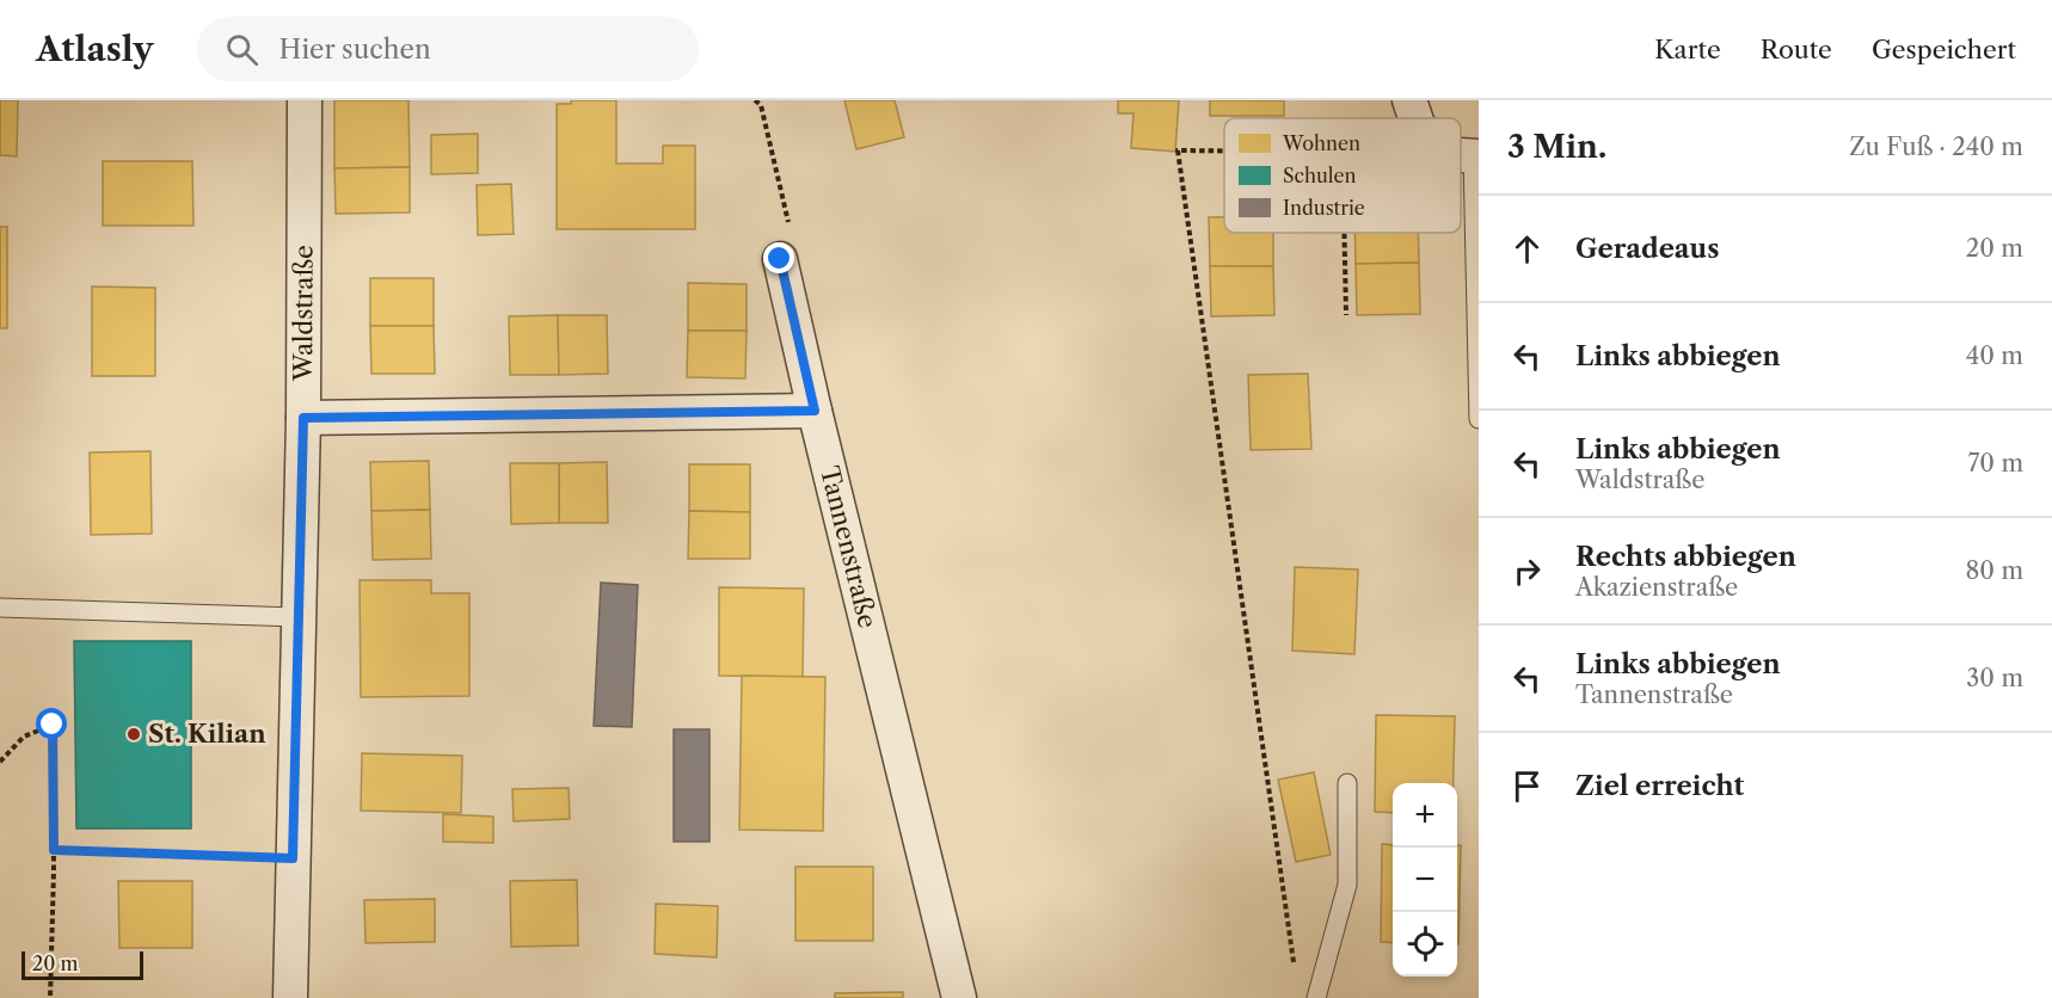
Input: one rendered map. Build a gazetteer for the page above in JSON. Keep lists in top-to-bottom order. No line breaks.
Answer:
{"streets":{"street":["Waldstraße","Tannenstraße"]},"places":["St. Kilian"],"legend":["Wohnen","Schulen","Industrie"],"scale_bar":"20 m","page":{"header":"Atlasly","search":"Hier suchen","nav":["Karte","Route","Gespeichert"],"heading":["3 Min.","Zu Fuß · 240 m"],"list":[["Geradeaus","20 m"],["Links abbiegen","40 m"],["Links abbiegen","Waldstraße","70 m"],["Rechts abbiegen","Akazienstraße","80 m"],["Links abbiegen","Tannenstraße","30 m"],"Ziel erreicht"],"map_buttons":["+","−"],"scale":"20 m"}}
